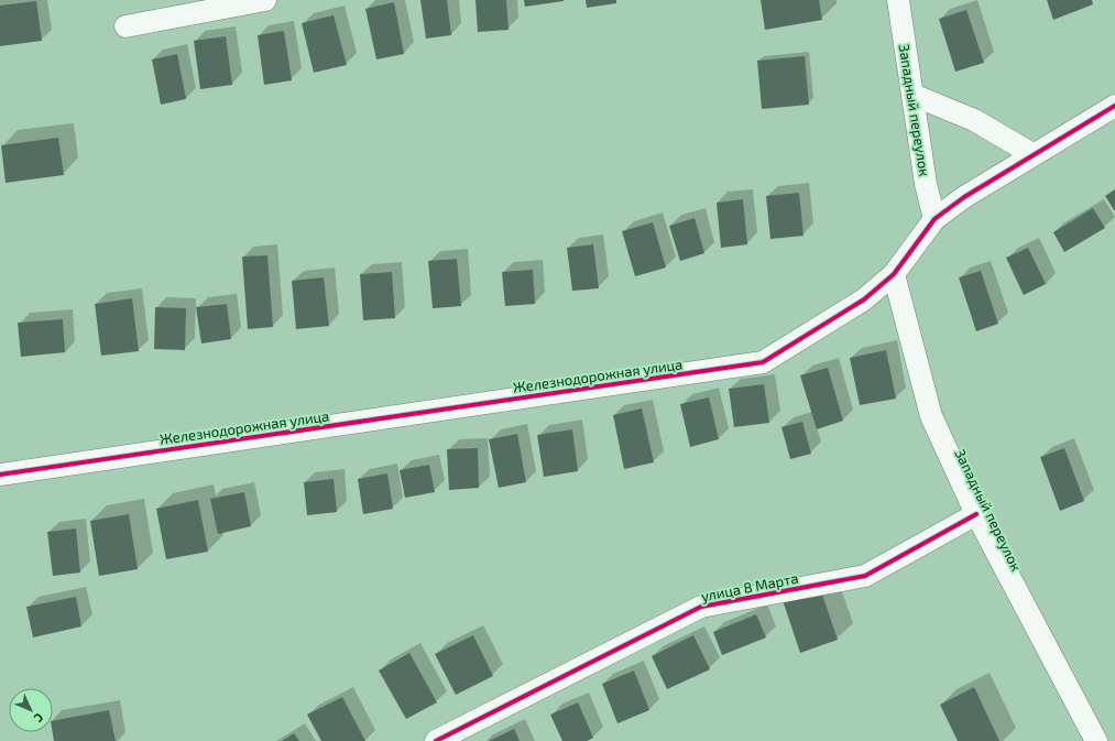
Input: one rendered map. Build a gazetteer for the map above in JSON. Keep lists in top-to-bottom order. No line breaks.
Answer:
{"streets":{"street":["Западный переулок","Железнодорожная улица","улица 8 Марта"]},"crossings":[["Западный переулок","Железнодорожная улица"],["Западный переулок","улица 8 Марта"]],"north":"bottom right"}
